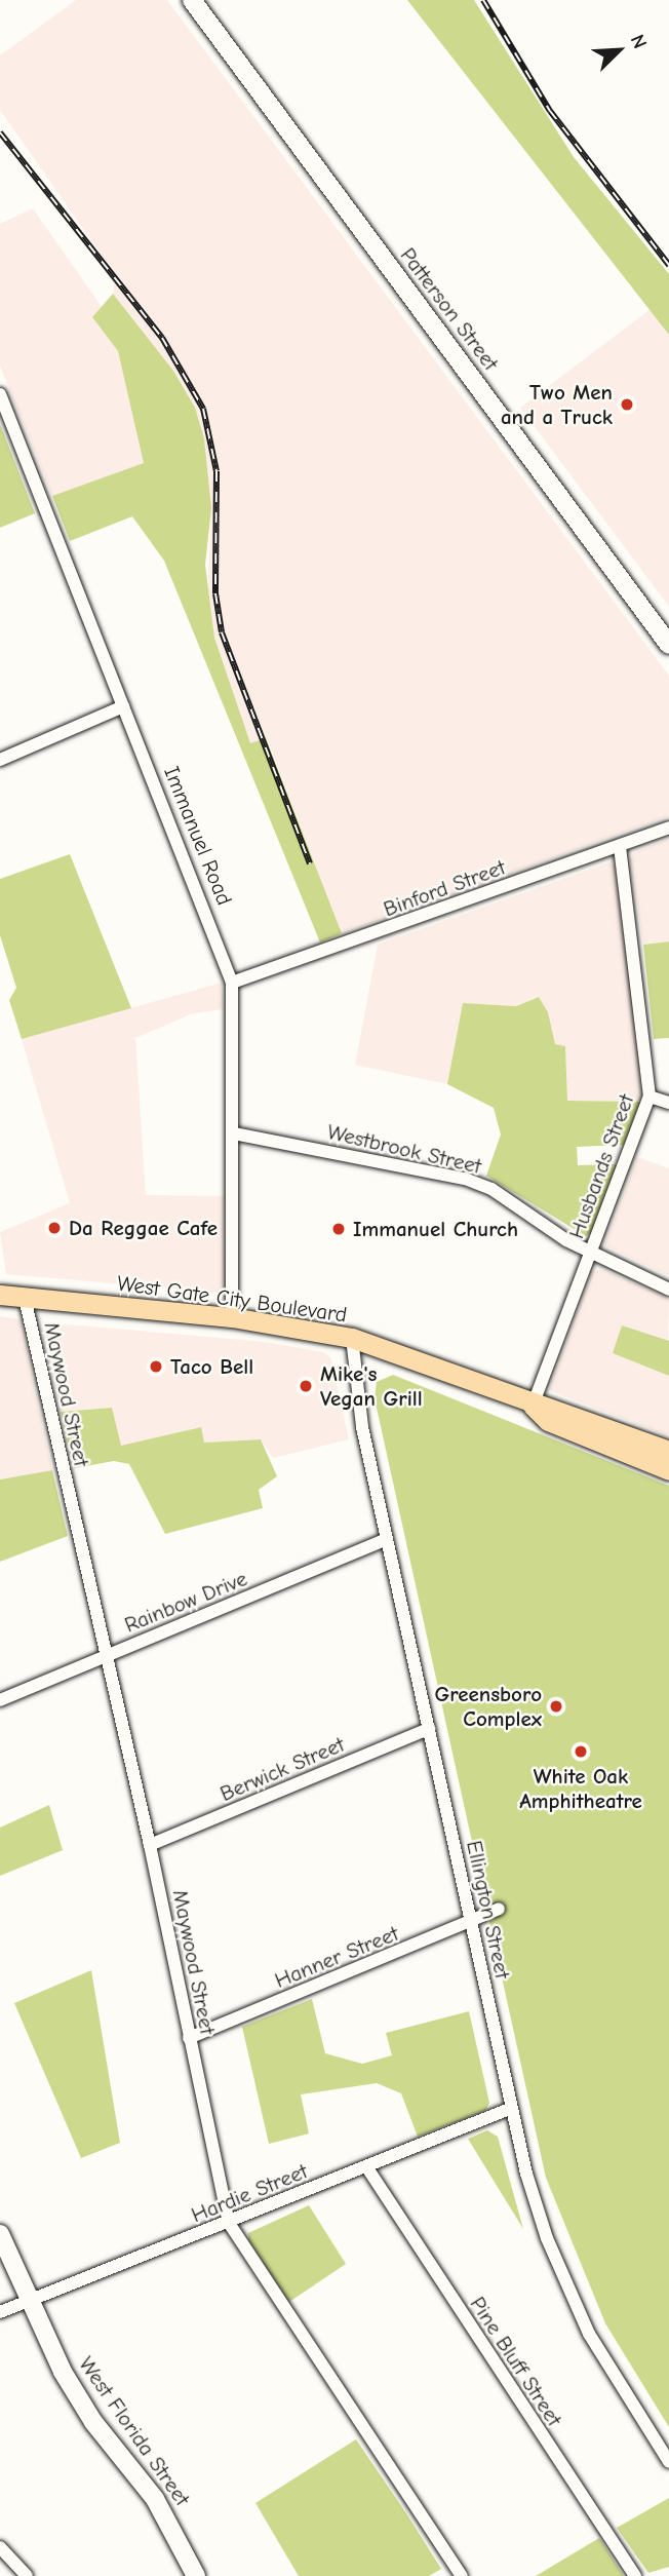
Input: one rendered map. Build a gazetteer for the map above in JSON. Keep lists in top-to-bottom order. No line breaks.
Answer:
{"streets":{"main road":["Patterson Street","West Gate City Boulevard","West Florida Street"],"street":["Immanuel Road","Binford Street","Westbrook Street","Husbands Street","Maywood Street","Rainbow Drive","Berwick Street","Ellington Street","Hanner Street","Hardie Street","Pine Bluff Street"]},"crossings":[["Immanuel Road","Binford Street"],["Immanuel Road","Westbrook Street"],["Immanuel Road","West Gate City Boulevard"],["Binford Street","Husbands Street"],["Westbrook Street","Husbands Street"],["Husbands Street","West Gate City Boulevard"],["West Gate City Boulevard","Maywood Street"],["West Gate City Boulevard","Ellington Street"],["Maywood Street","Rainbow Drive"],["Maywood Street","Berwick Street"],["Maywood Street","Hanner Street"],["Maywood Street","Hardie Street"],["Rainbow Drive","Ellington Street"],["Berwick Street","Ellington Street"],["Ellington Street","Hanner Street"],["Ellington Street","Hardie Street"],["Hardie Street","Pine Bluff Street"],["Hardie Street","West Florida Street"]],"places":["Two Men and a Truck","Da Reggae Cafe","Immanuel Church","Taco Bell","Mike's Vegan Grill","Greensboro Complex","White Oak Amphitheatre"],"north":"top right"}
